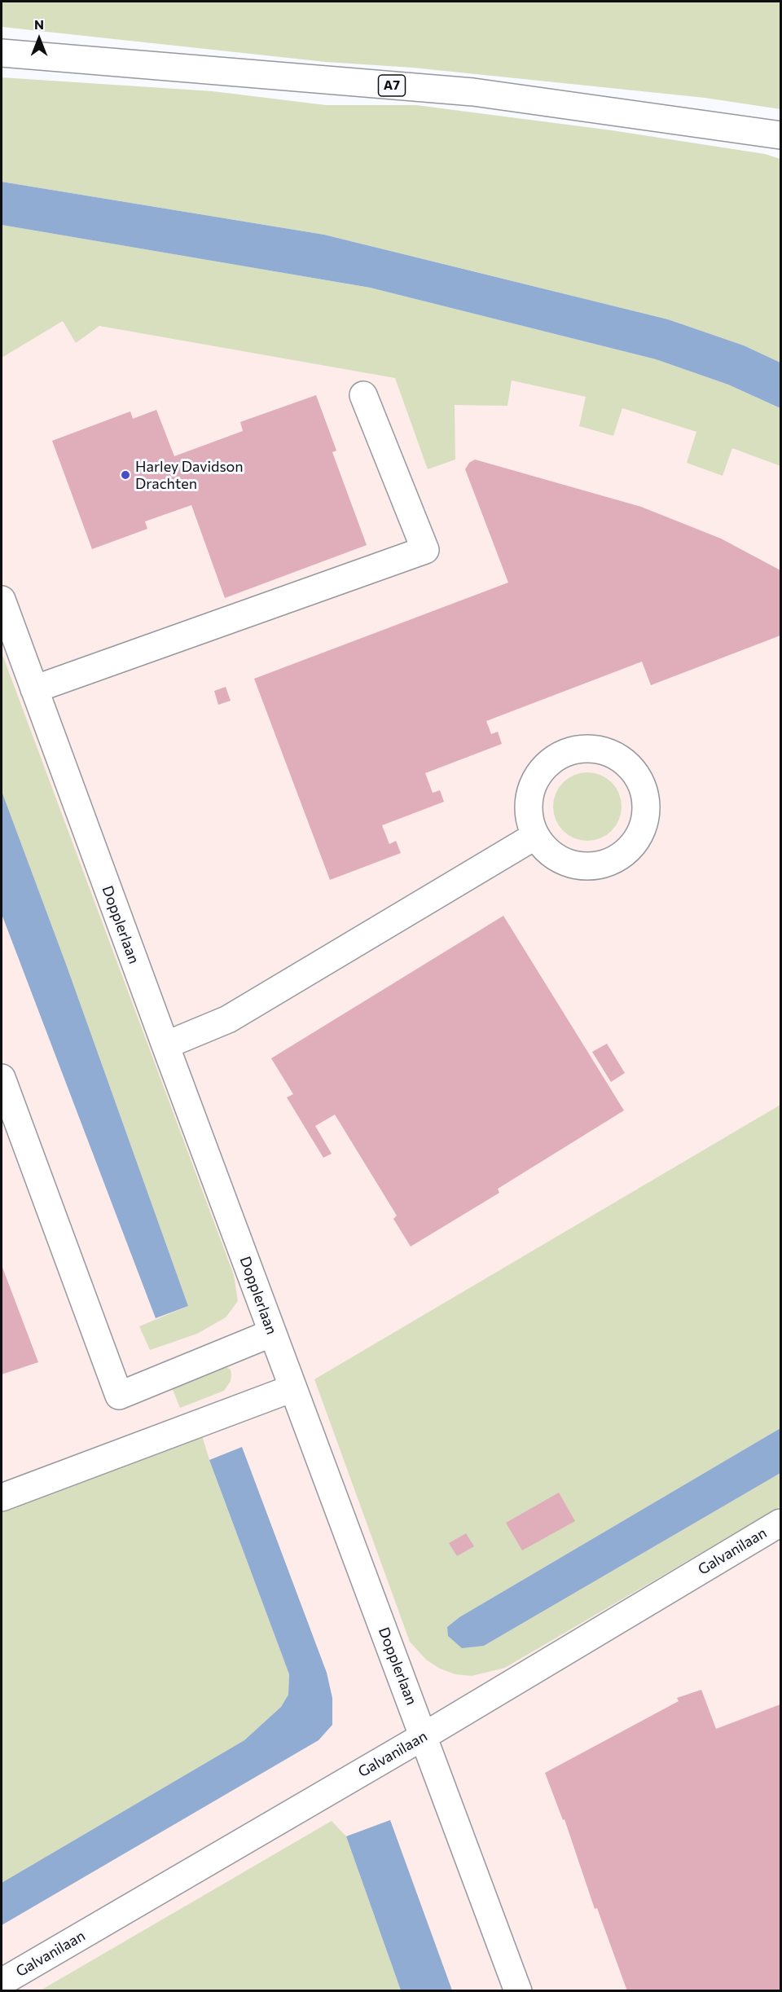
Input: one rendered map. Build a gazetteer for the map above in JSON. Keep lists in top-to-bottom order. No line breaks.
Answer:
{"streets":{"main road":["A7","Dopplerlaan","Galvanilaan"]},"crossings":[["Dopplerlaan","Galvanilaan"]],"places":["Harley Davidson Drachten"],"north":"top"}
